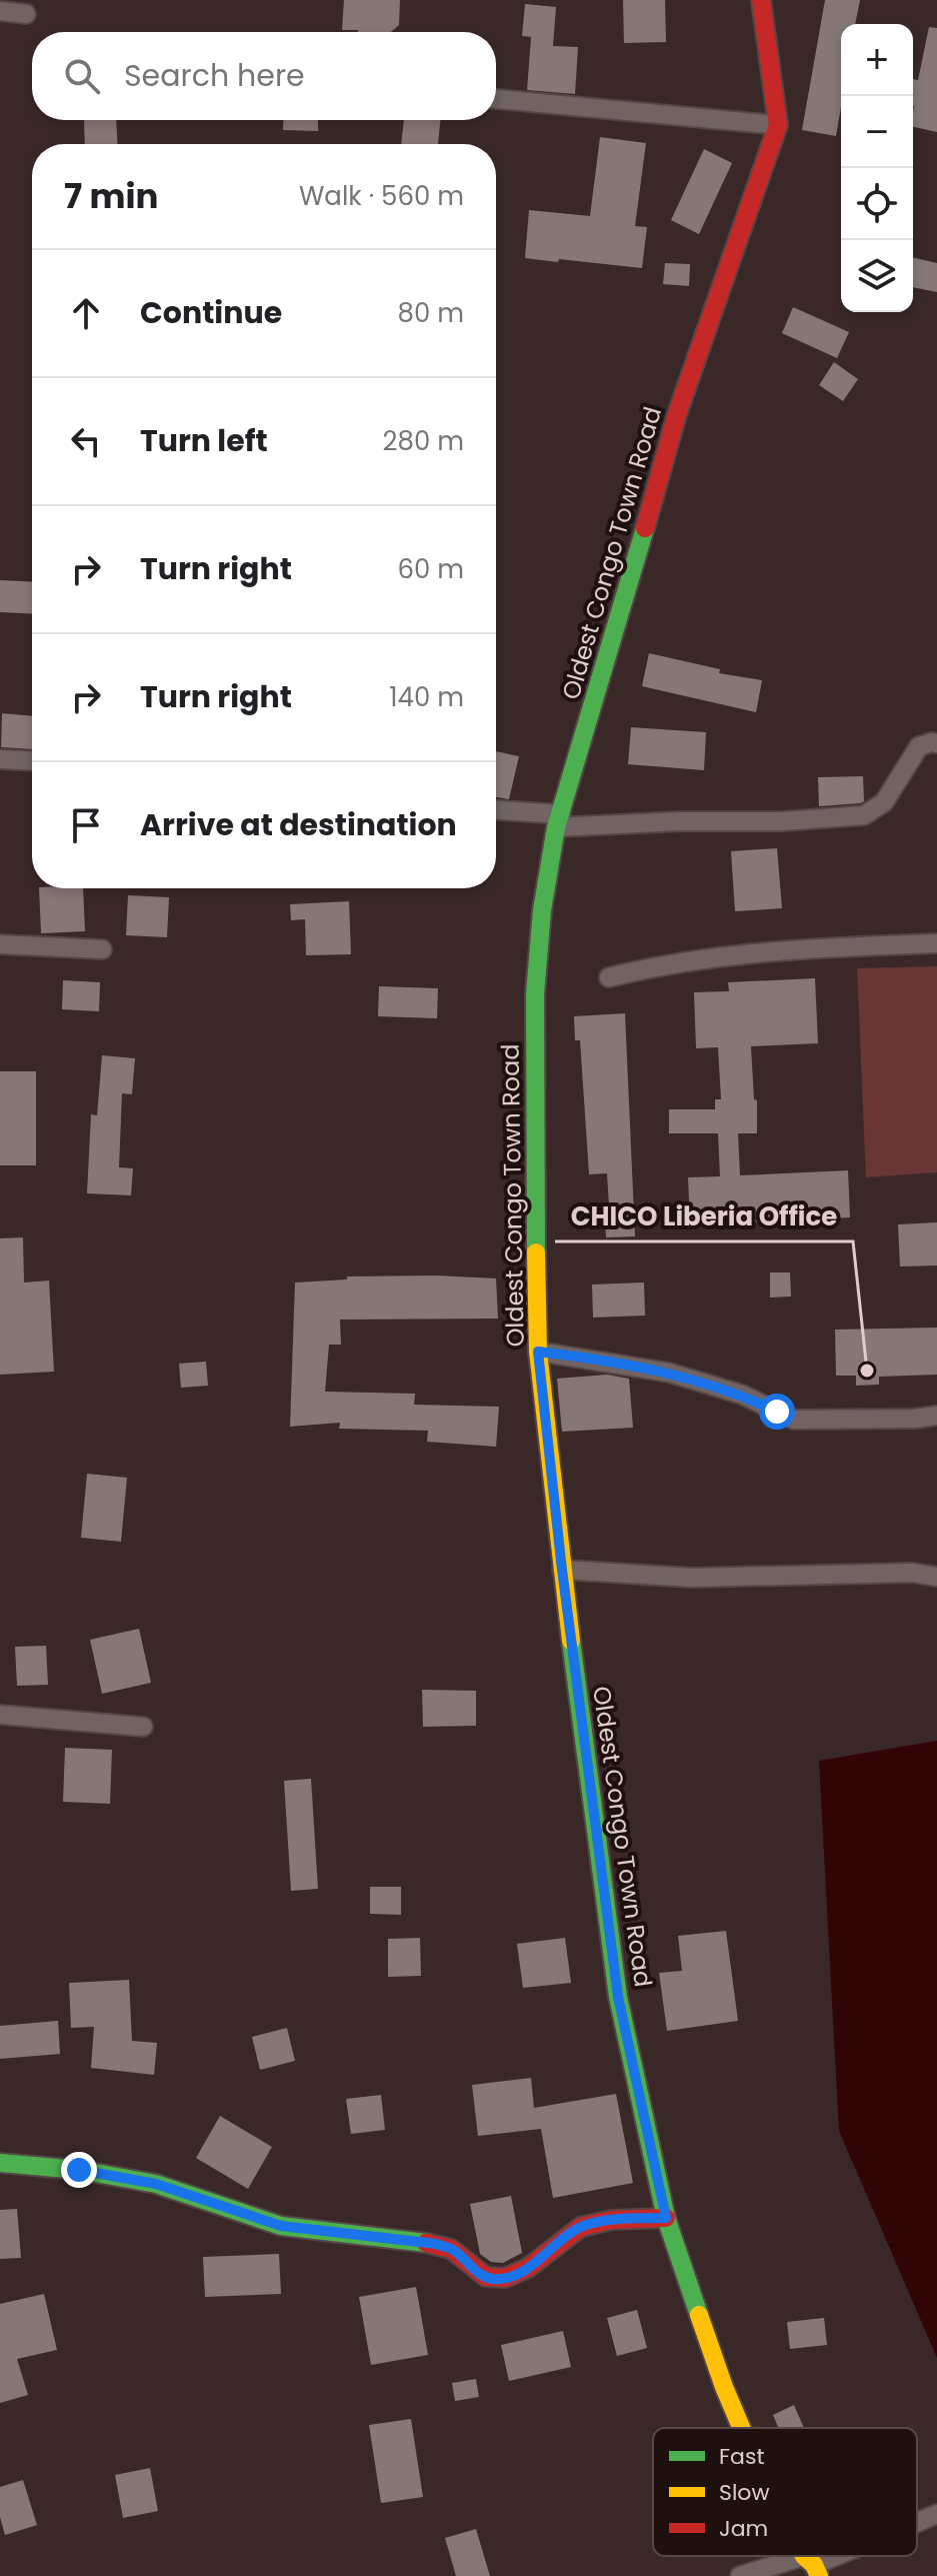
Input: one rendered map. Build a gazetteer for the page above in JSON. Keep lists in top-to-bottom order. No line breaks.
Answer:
{"streets":{"street":["Oldest Congo Town Road"]},"places":["CHICO Liberia Office"],"legend":["Fast","Slow","Jam"],"page":{"map_buttons":["+","−"],"search":"Search here","heading":["7 min","Walk · 560 m"],"list":[["Continue","80 m"],["Turn left","280 m"],["Turn right","60 m"],["Turn right","140 m"],"Arrive at destination"]}}
